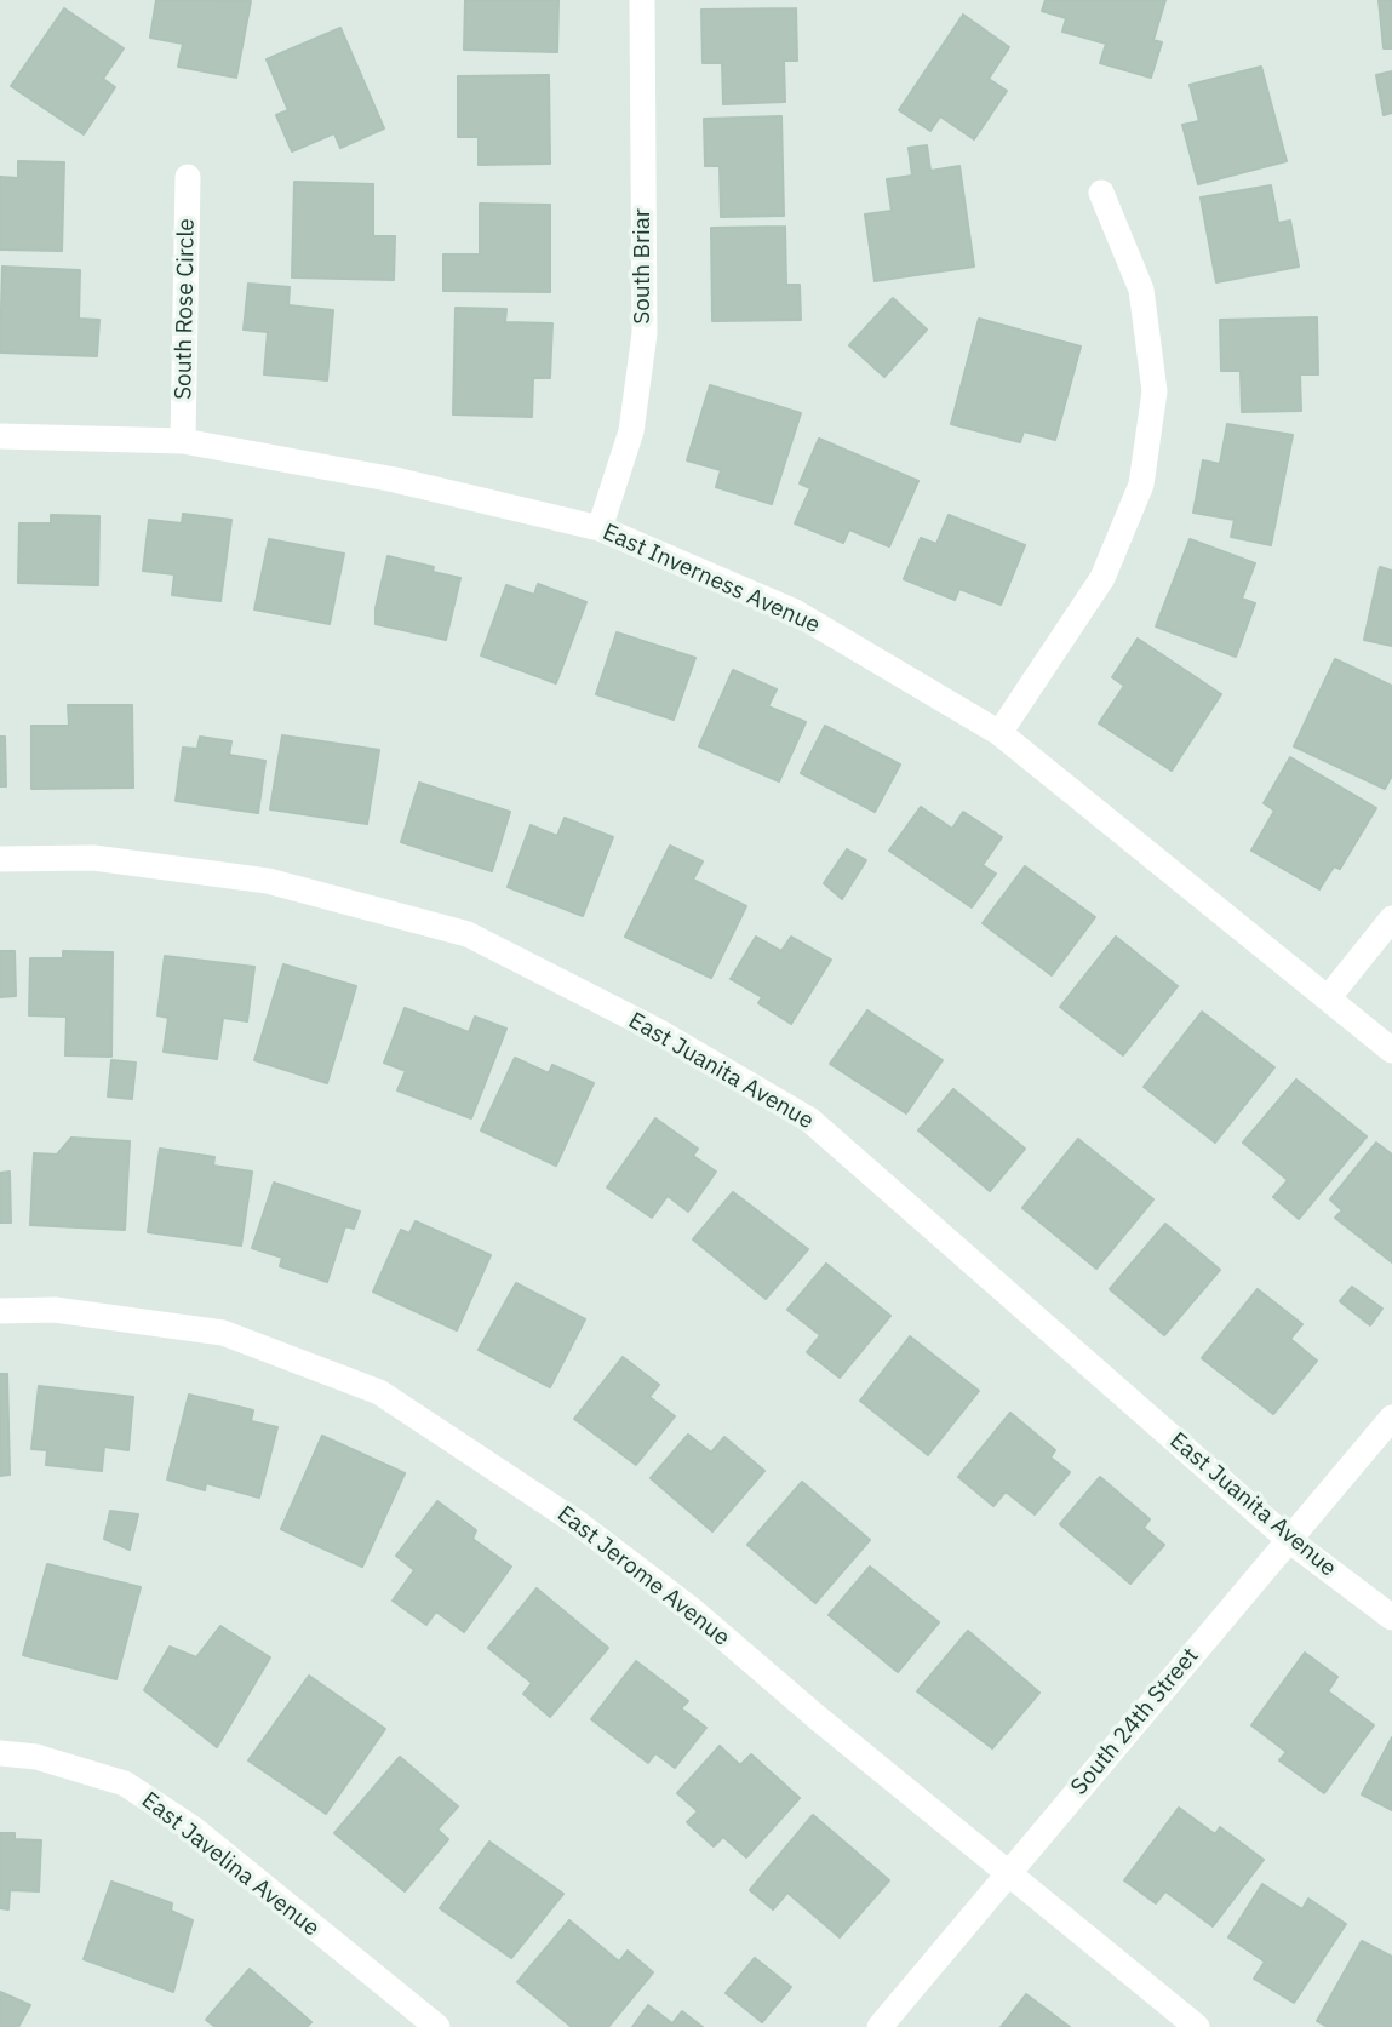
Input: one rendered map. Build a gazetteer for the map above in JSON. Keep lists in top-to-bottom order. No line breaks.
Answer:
{"streets":{"street":["South Briar","South Rose Circle","East Inverness Avenue","East Juanita Avenue","East Jerome Avenue","South 24th Street","East Javelina Avenue"]},"crossings":[["South Briar","East Inverness Avenue"],["South Rose Circle","East Inverness Avenue"],["East Juanita Avenue","South 24th Street"],["East Jerome Avenue","South 24th Street"]]}
